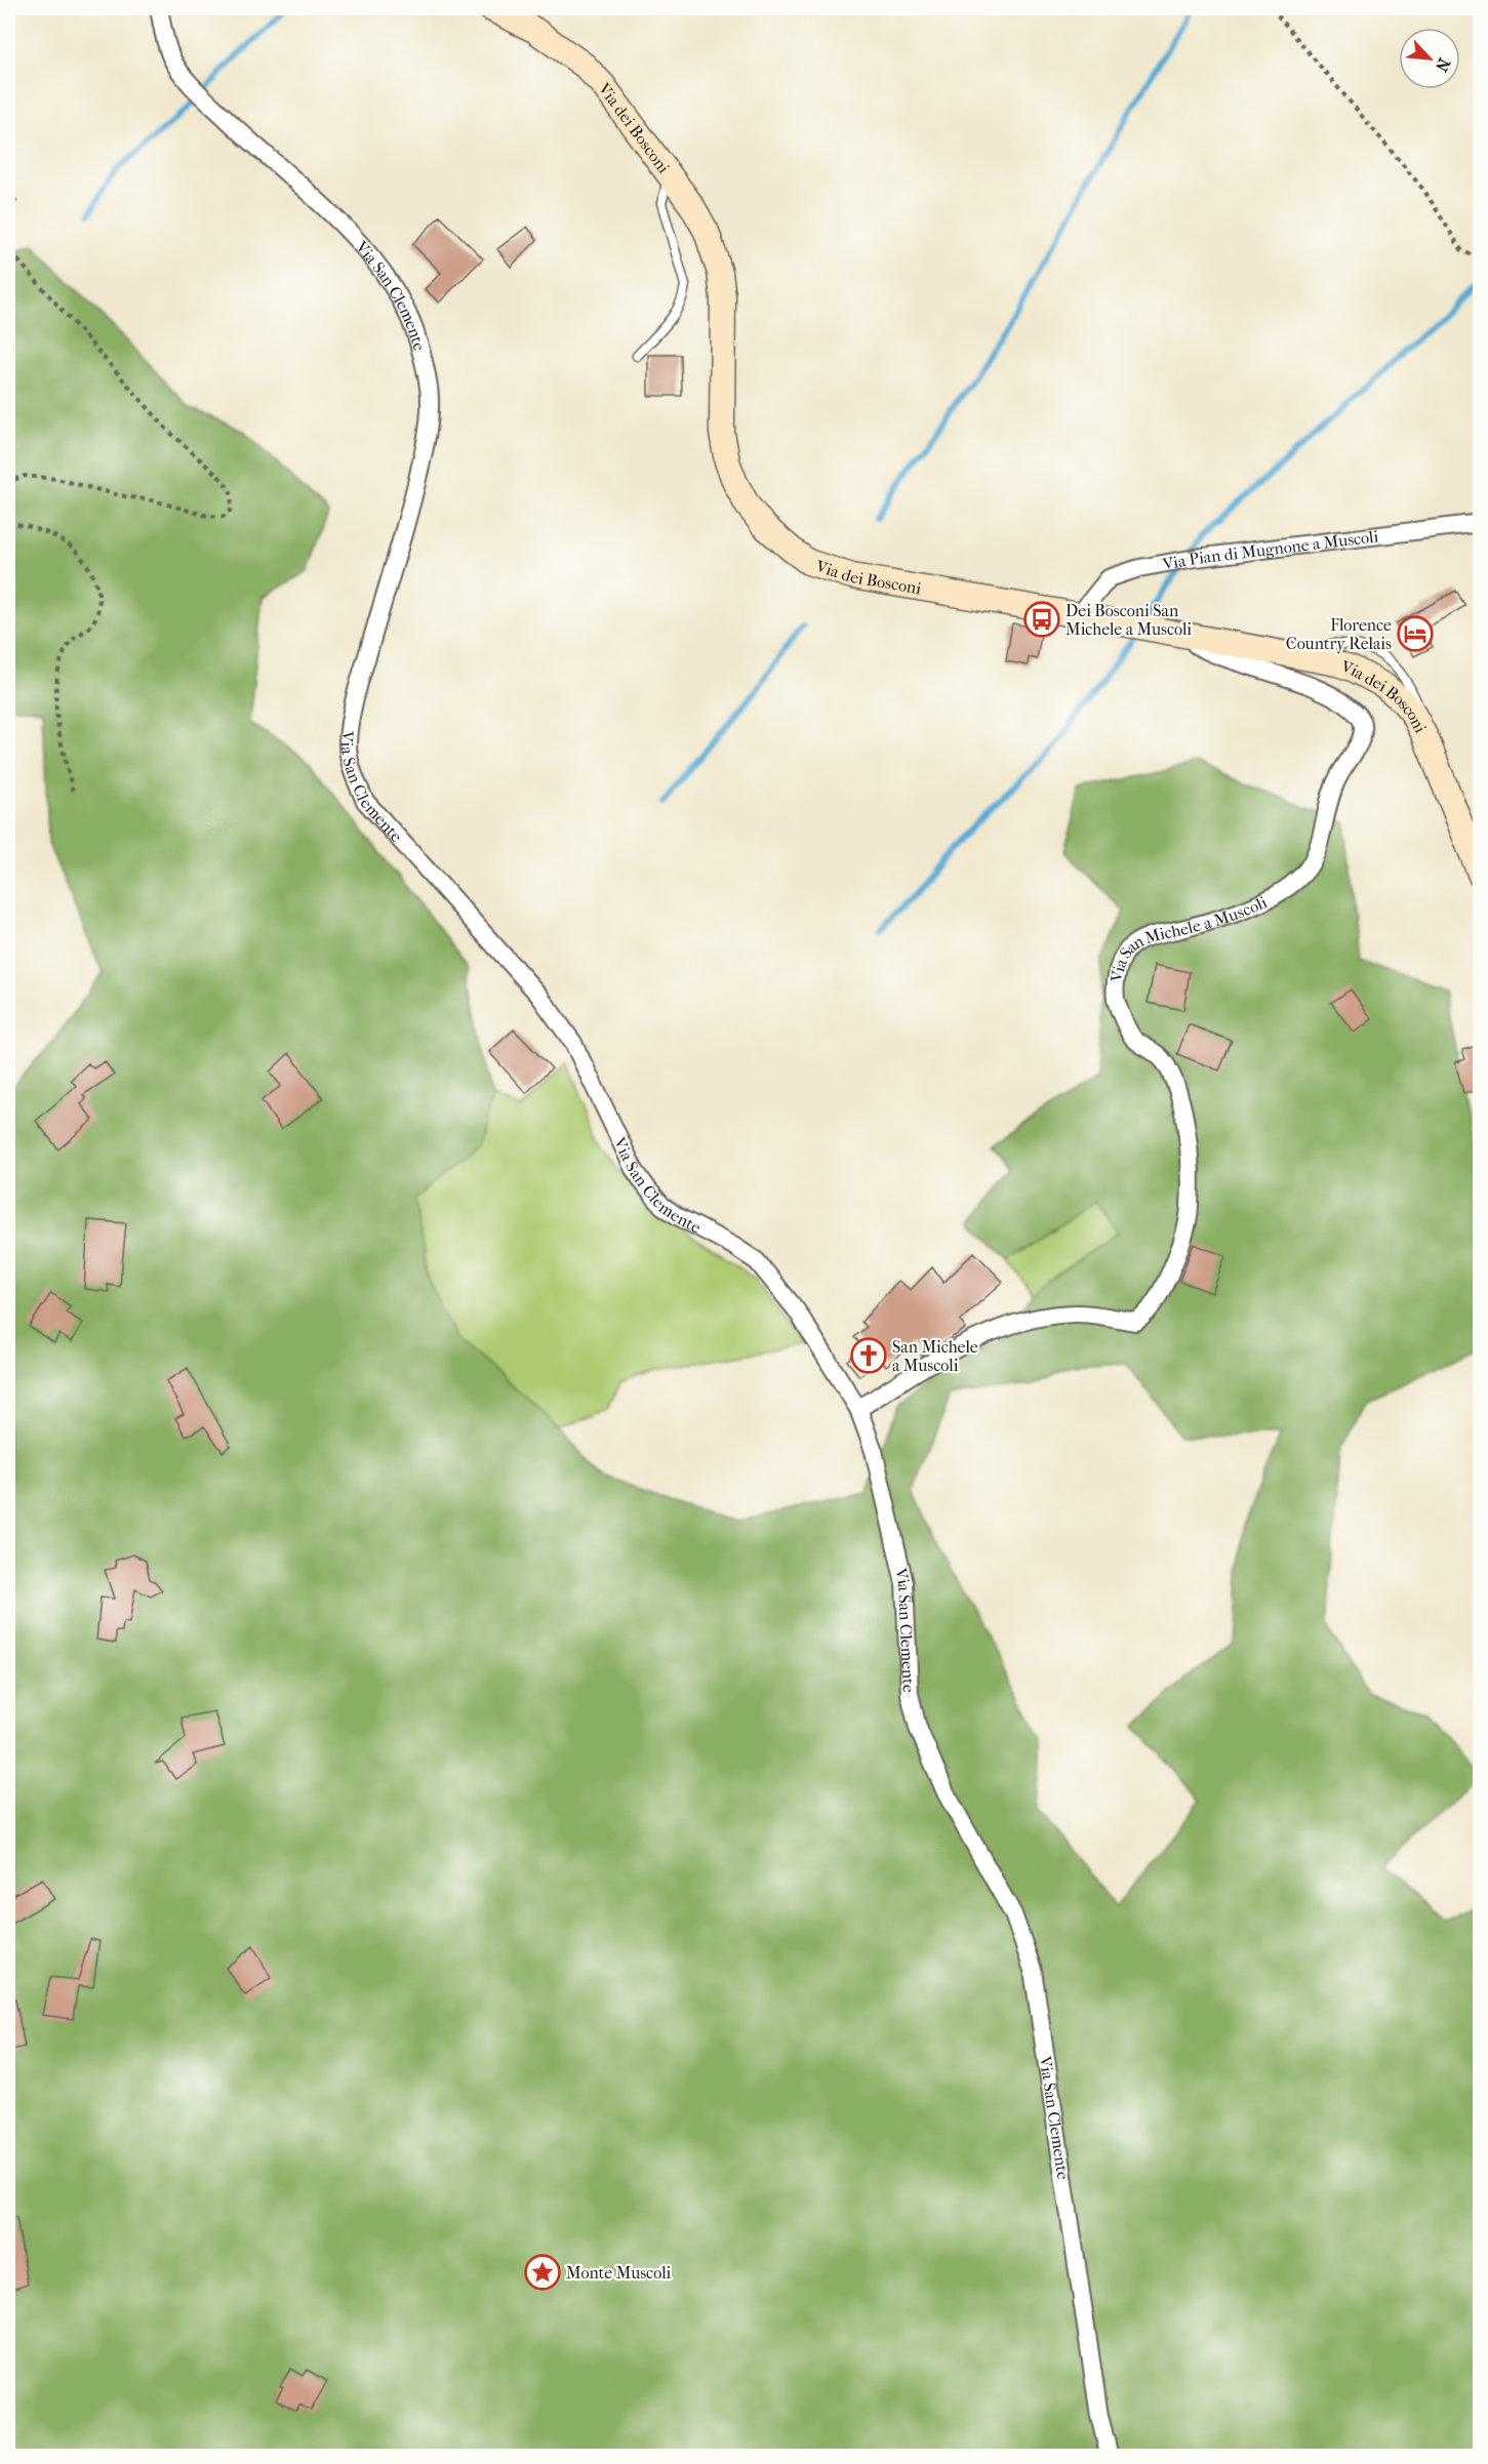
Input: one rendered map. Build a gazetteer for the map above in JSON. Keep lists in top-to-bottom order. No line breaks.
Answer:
{"streets":{"main road":["Via dei Bosconi"],"street":["Via San Clemente","Via Pian di Mugnone a Muscoli","Via San Michele a Muscoli"]},"crossings":[["Via dei Bosconi","Via Pian di Mugnone a Muscoli"],["Via dei Bosconi","Via San Michele a Muscoli"],["Via San Clemente","Via San Michele a Muscoli"]],"places":{"bus stop":["Dei Bosconi San Michele a Muscoli"],"hotel":["Florence Country Relais"],"church":["San Michele a Muscoli"],"place":["Monte Muscoli"]},"north":"bottom right"}
